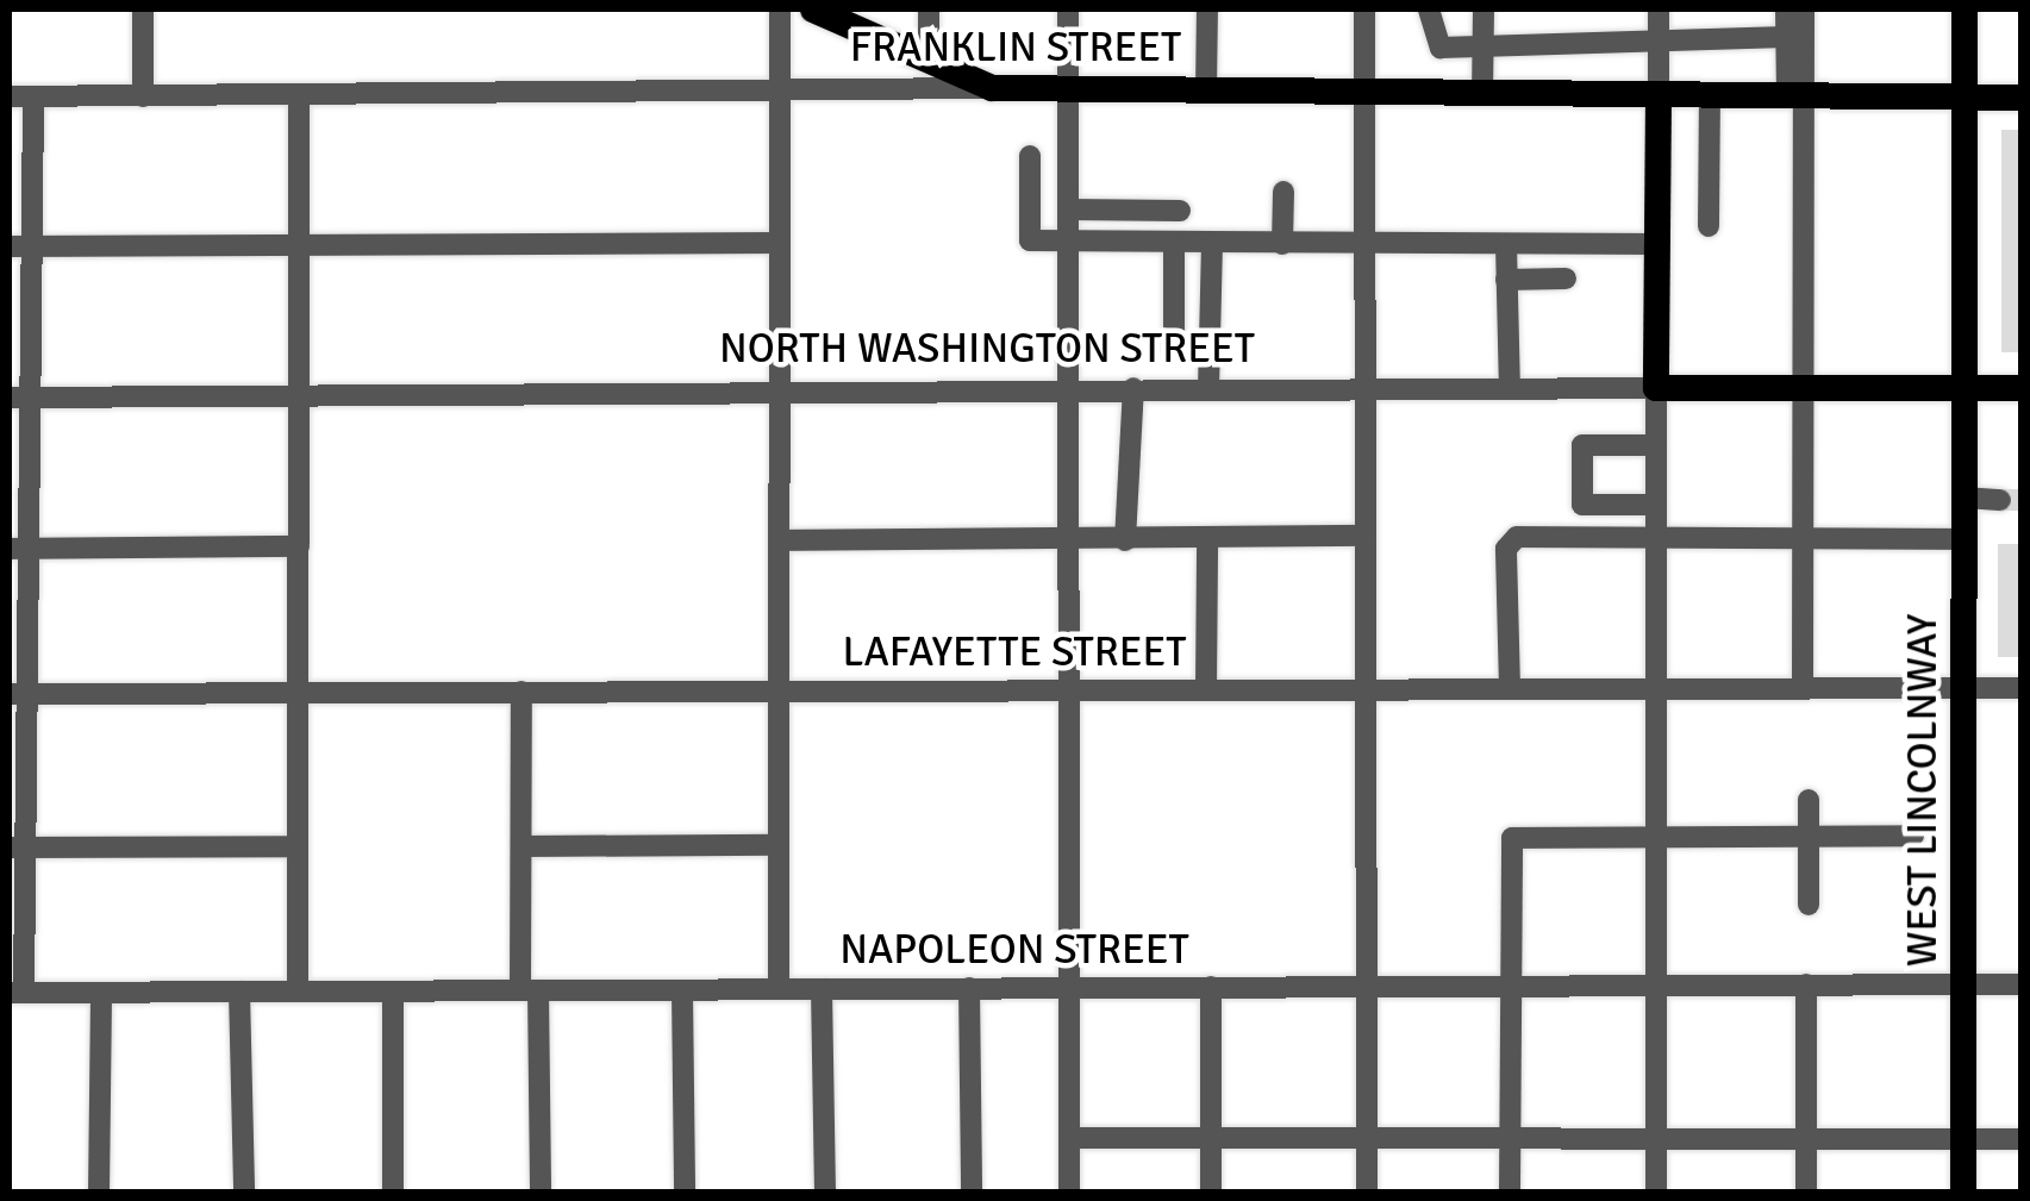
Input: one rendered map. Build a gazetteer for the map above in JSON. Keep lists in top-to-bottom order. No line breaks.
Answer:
{"streets":{"main road":["FRANKLIN STREET","NORTH WASHINGTON STREET","WEST LINCOLNWAY"],"street":["LAFAYETTE STREET","NAPOLEON STREET"]},"crossings":[["FRANKLIN STREET","WEST LINCOLNWAY"],["NORTH WASHINGTON STREET","WEST LINCOLNWAY"],["LAFAYETTE STREET","WEST LINCOLNWAY"],["WEST LINCOLNWAY","NAPOLEON STREET"]]}
